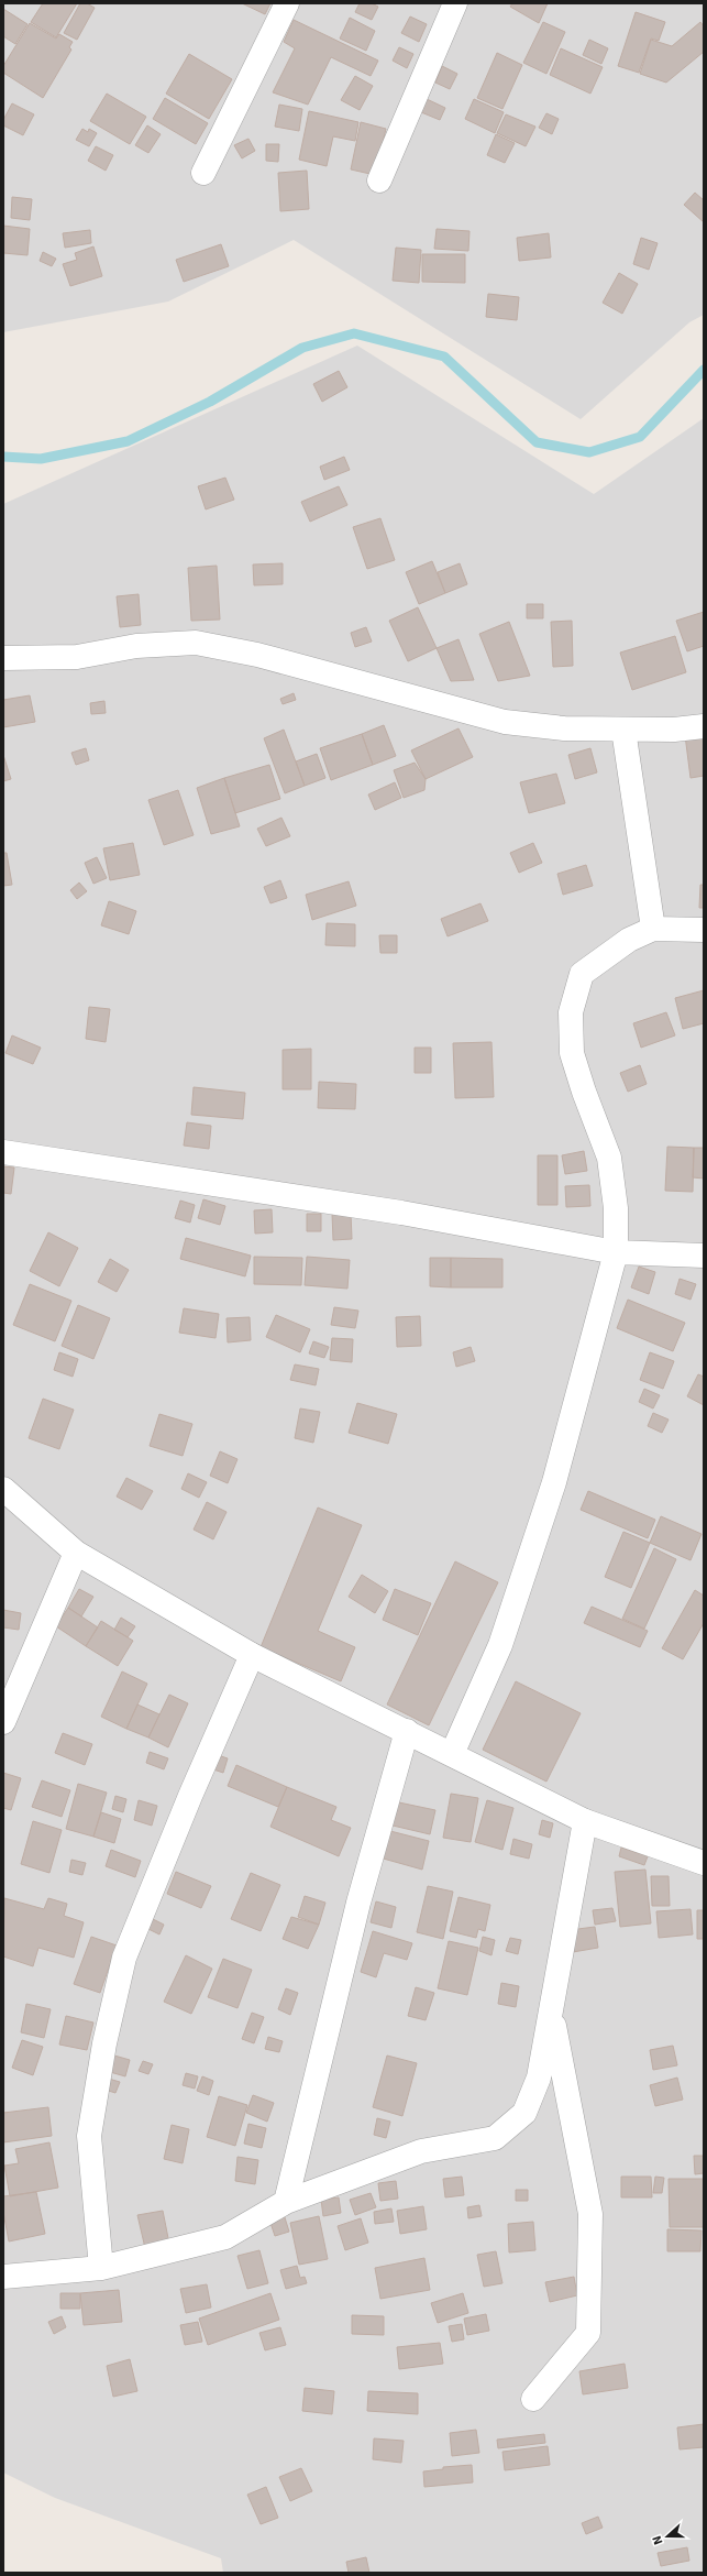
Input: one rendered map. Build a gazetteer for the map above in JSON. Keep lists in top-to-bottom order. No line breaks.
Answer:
{"north":"left"}
